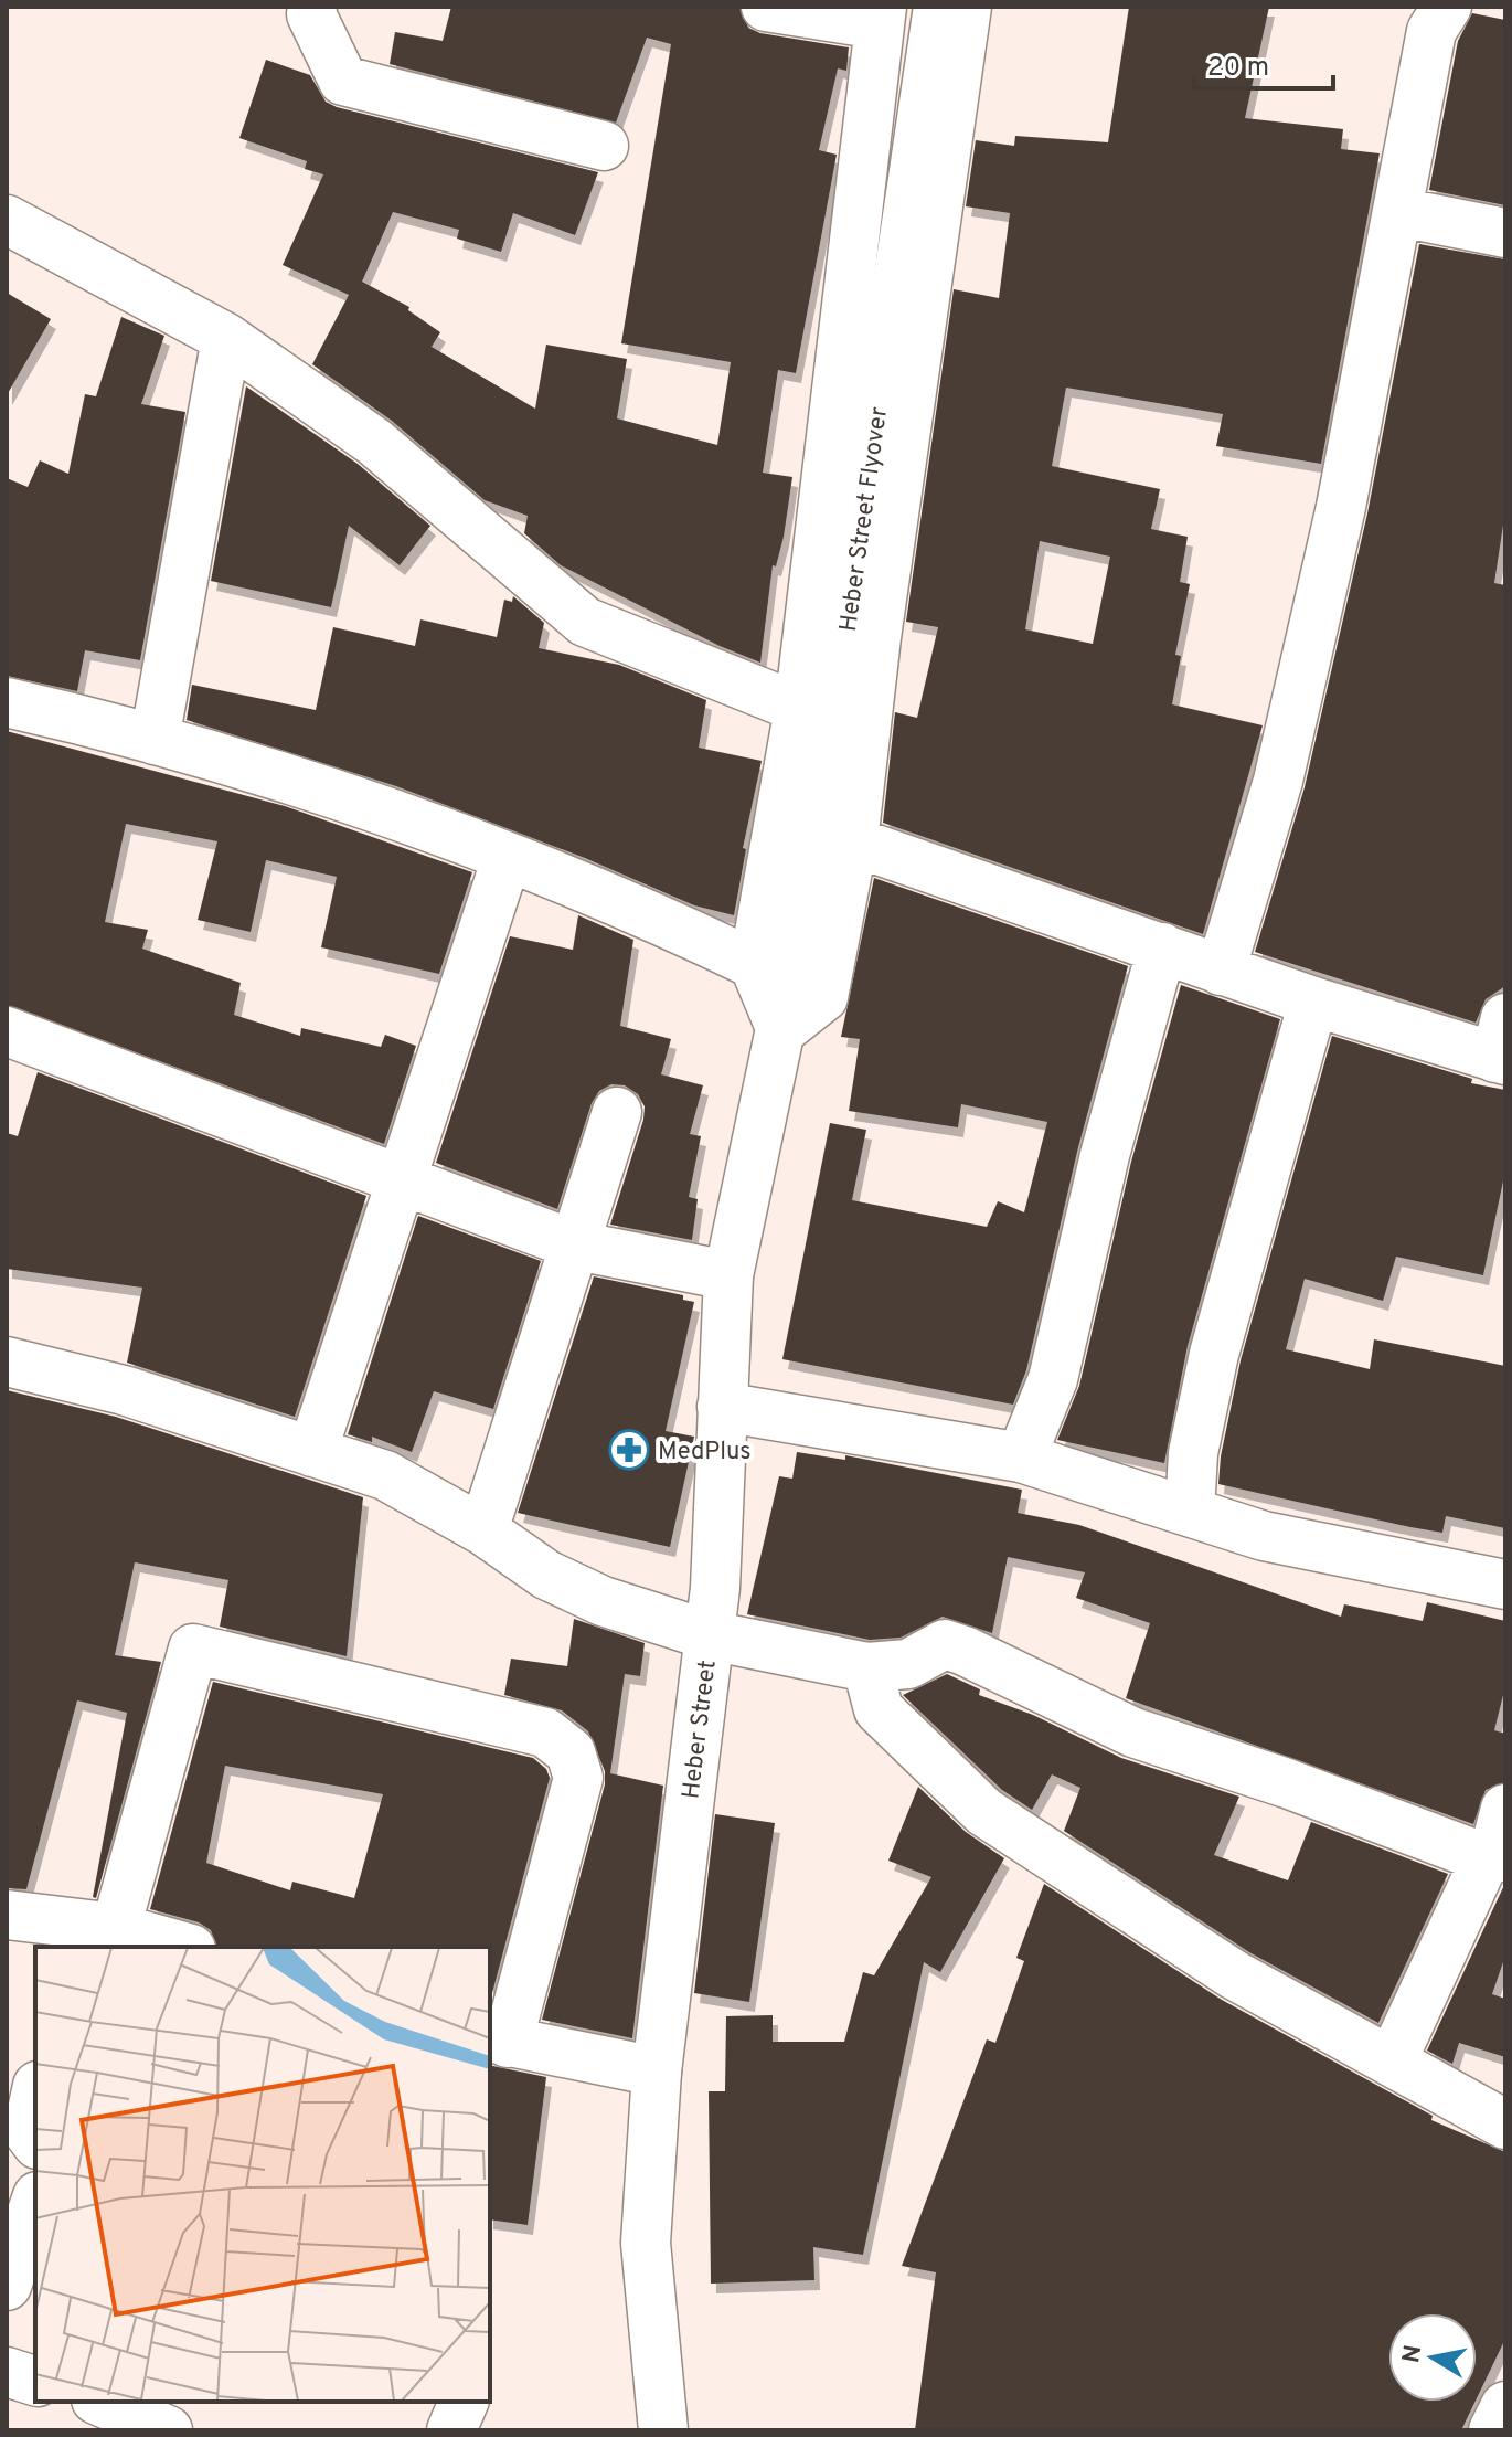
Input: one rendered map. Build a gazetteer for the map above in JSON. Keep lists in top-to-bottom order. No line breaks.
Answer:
{"streets":{"street":["Heber Street Flyover","Heber Street"]},"crossings":[["Heber Street Flyover","Heber Street"]],"places":{"pharmacy":["MedPlus"]},"scale_bar":"20 m","north":"left"}
